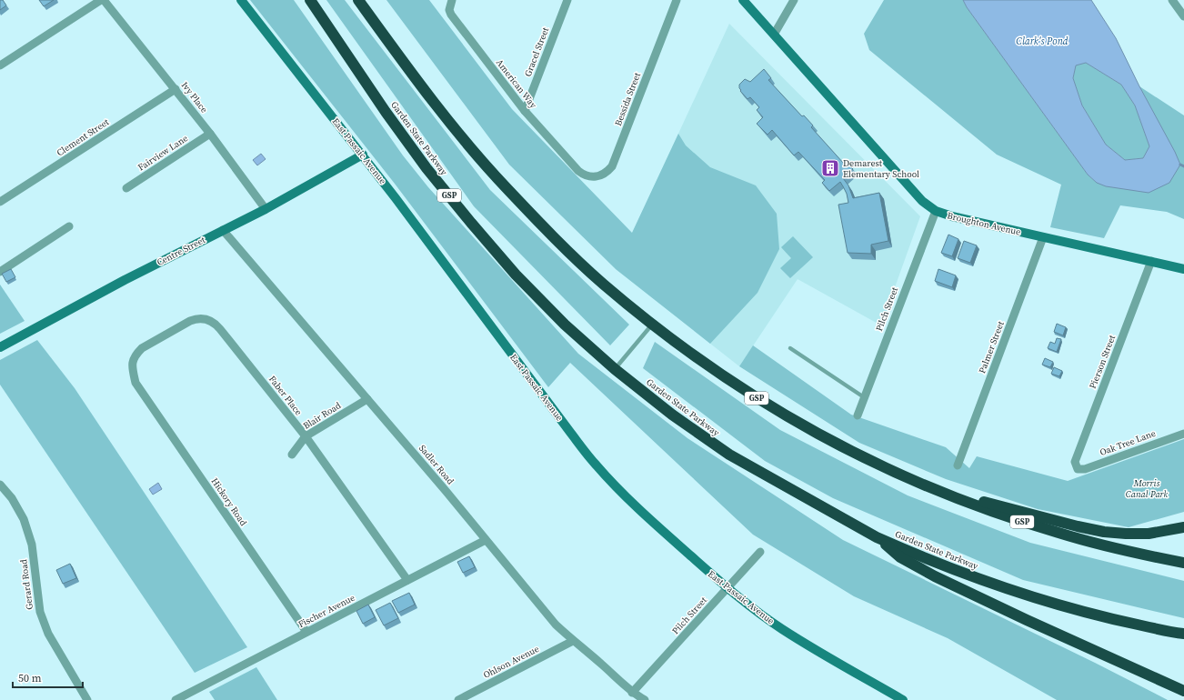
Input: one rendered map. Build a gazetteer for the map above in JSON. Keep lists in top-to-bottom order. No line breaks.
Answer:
{"streets":{"highway":["Garden State Parkway","GSP"],"main road":["East Passaic Avenue","Broughton Avenue","Centre Street"],"street":["Gracel Street","American Way","Ivy Place","Bessida Street","Clement Street","Fairview Lane","Pilch Street","Palmer Street","Pierson Street","Faber Place","Blair Road","Oak Tree Lane","Sadler Road","Hickory Road","Gerard Road","Fischer Avenue","Ohlson Avenue"]},"crossings":[["Gracel Street","American Way"],["American Way","Bessida Street"],["Ivy Place","Clement Street"],["Ivy Place","Fairview Lane"],["Ivy Place","Centre Street"],["East Passaic Avenue","Centre Street"],["East Passaic Avenue","Pilch Street"],["Broughton Avenue","Pilch Street"],["Broughton Avenue","Palmer Street"],["Broughton Avenue","Pierson Street"],["Centre Street","Sadler Road"],["Pilch Street","Sadler Road"],["Pierson Street","Oak Tree Lane"],["Faber Place","Blair Road"],["Faber Place","Hickory Road"],["Faber Place","Fischer Avenue"],["Blair Road","Sadler Road"],["Sadler Road","Fischer Avenue"],["Sadler Road","Ohlson Avenue"],["Hickory Road","Fischer Avenue"]],"water":["Clark's Pond"],"parks":["Morris Canal Park"],"places":{"building":["Demarest Elementary School"]},"scale_bar":"50 m"}
